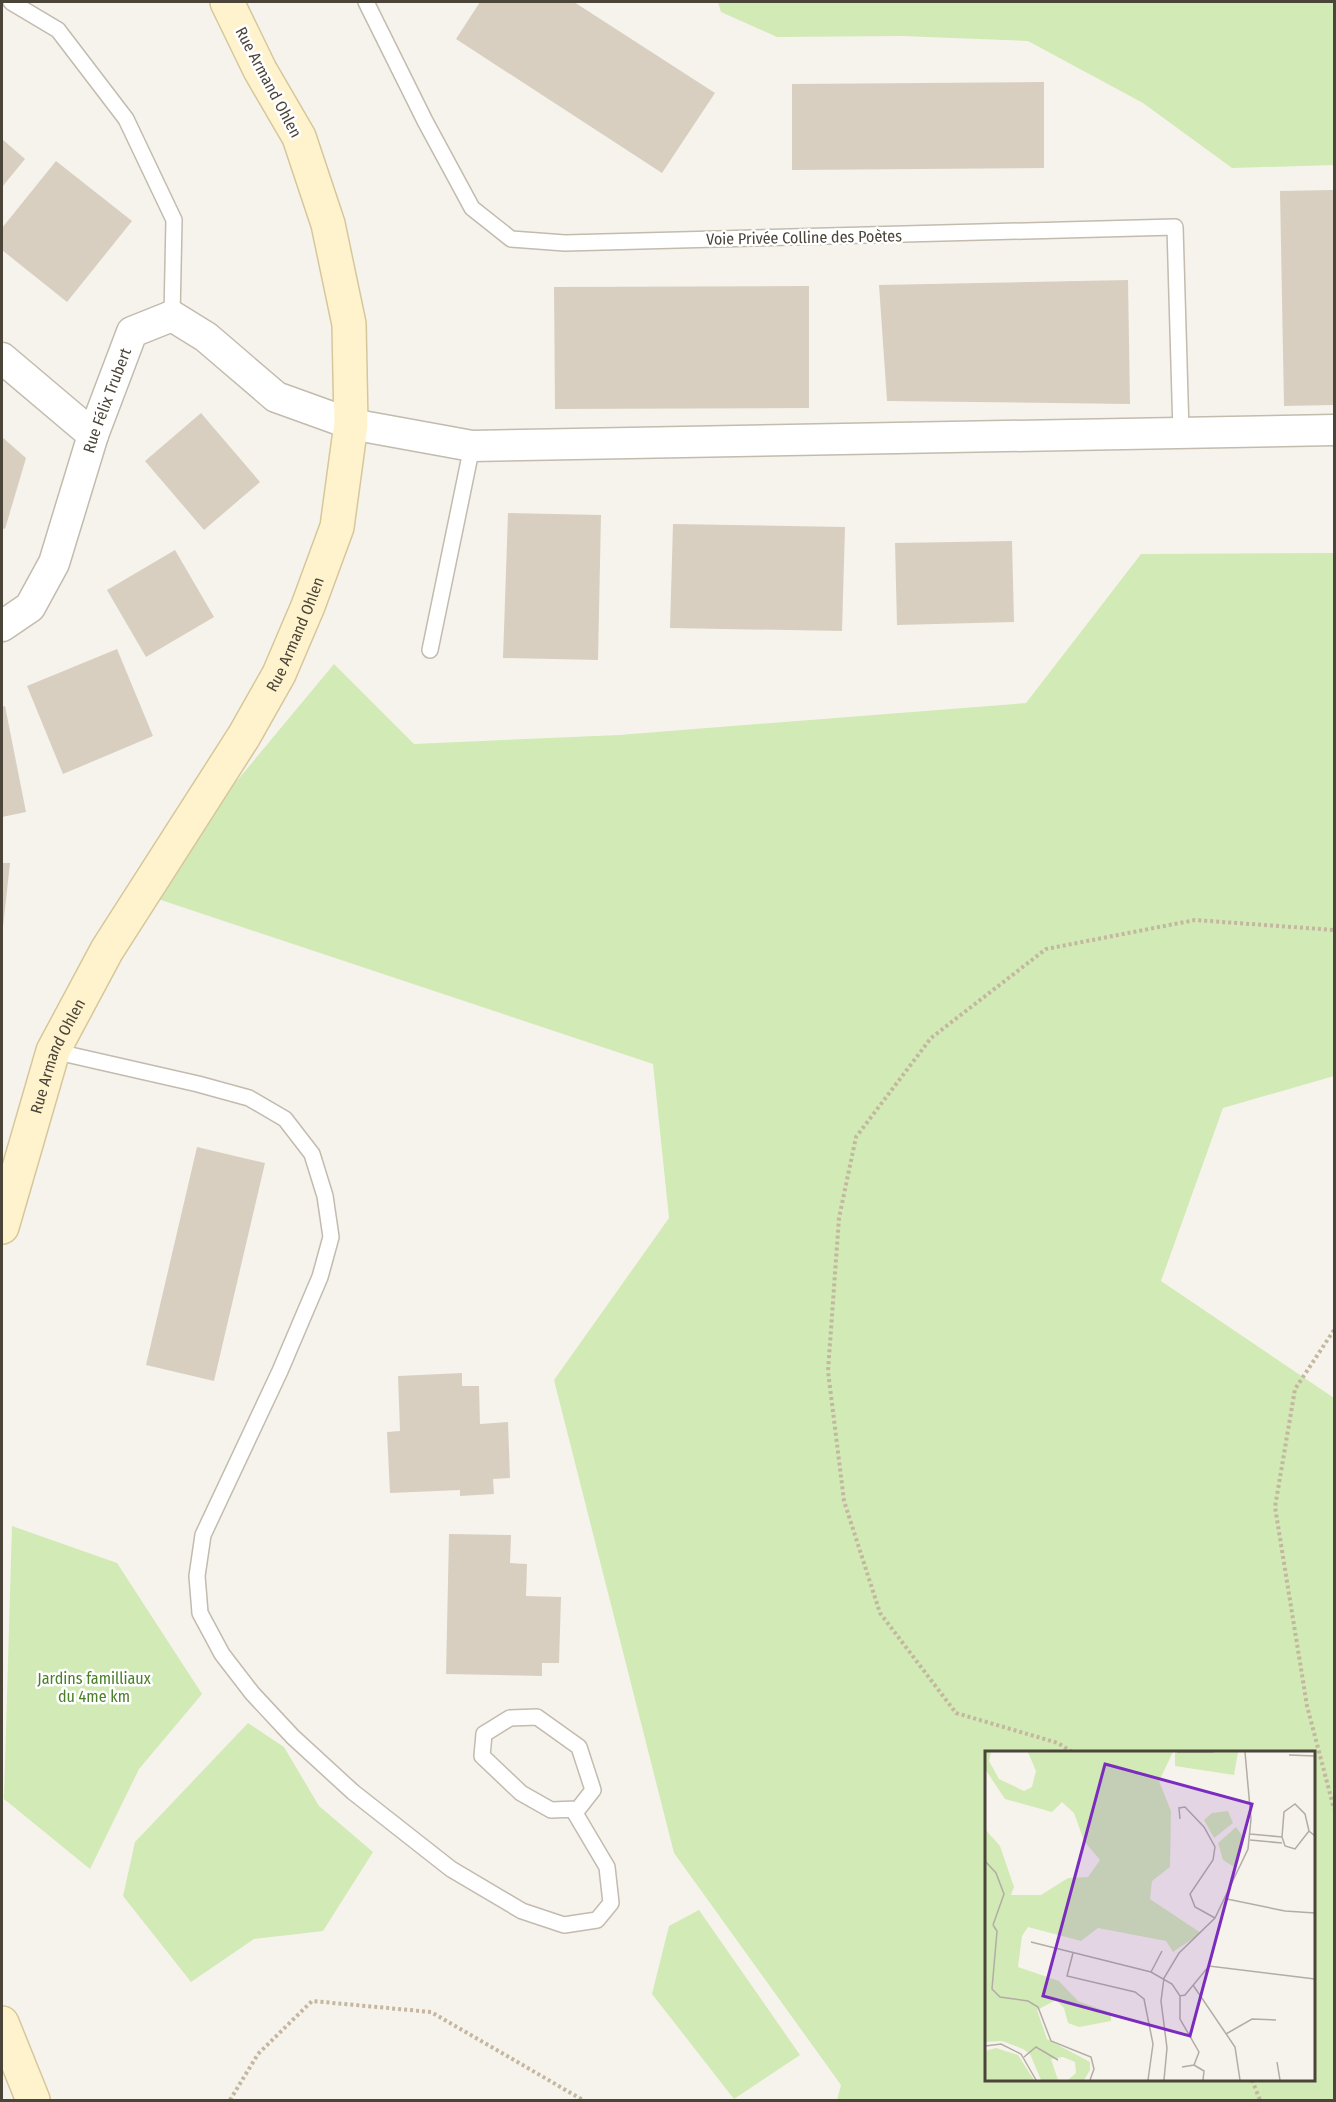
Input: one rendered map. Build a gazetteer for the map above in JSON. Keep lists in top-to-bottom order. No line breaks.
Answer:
{"streets":{"main road":["Rue Armand Ohlen"],"street":["Rue Félix Trubert"],"lane":["Voie Privée Colline des Poètes"]},"parks":["Jardins familliaux du 4me km"]}
